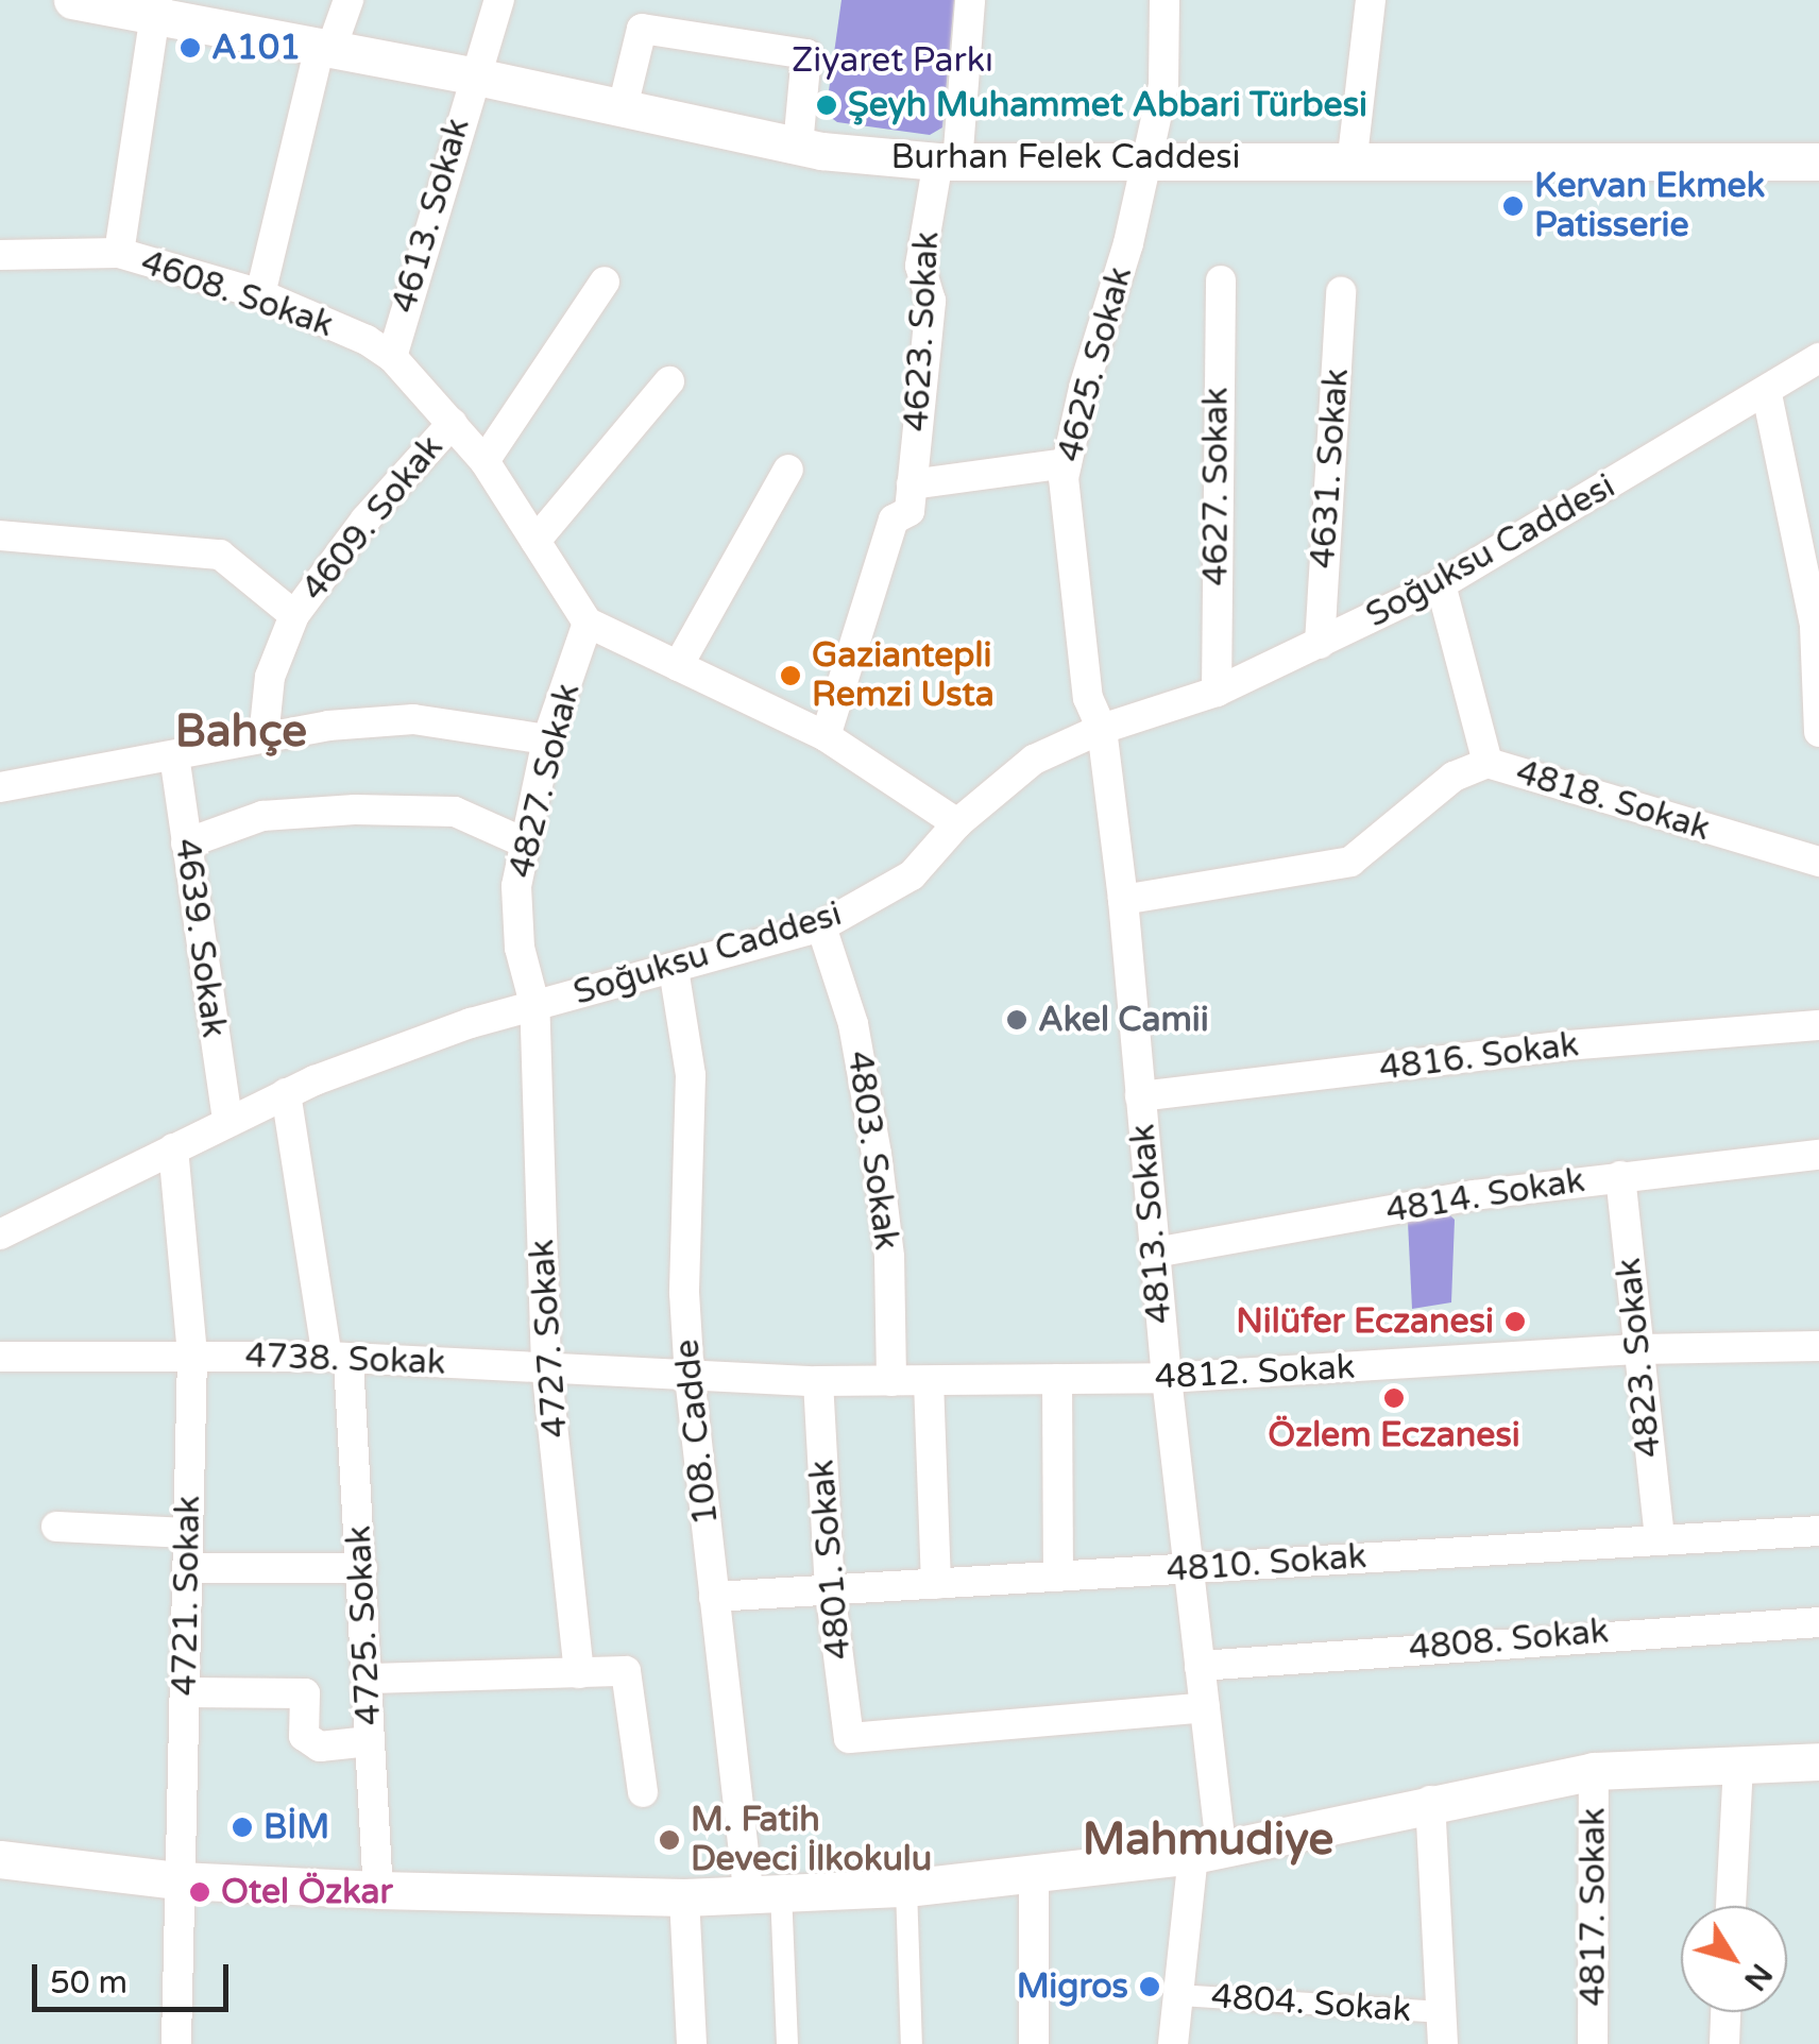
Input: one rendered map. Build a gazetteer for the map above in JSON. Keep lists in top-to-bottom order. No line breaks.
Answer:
{"streets":{"street":["Burhan Felek Caddesi","4613. Sokak","4608. Sokak","4623. Sokak","4625. Sokak","4631. Sokak","4627. Sokak","4609. Sokak","Soğuksu Caddesi","4827. Sokak","4818. Sokak","4639. Sokak","4816. Sokak","4803. Sokak","4814. Sokak","4813. Sokak","4727. Sokak","4823. Sokak","4738. Sokak","4812. Sokak","108. Cadde","4801. Sokak","4810. Sokak","4721. Sokak","4725. Sokak","4808. Sokak","4817. Sokak","4804. Sokak"]},"crossings":[["Burhan Felek Caddesi","4613. Sokak"],["Burhan Felek Caddesi","4623. Sokak"],["Burhan Felek Caddesi","4625. Sokak"],["4613. Sokak","4608. Sokak"],["4608. Sokak","4609. Sokak"],["4608. Sokak","4827. Sokak"],["4625. Sokak","Soğuksu Caddesi"],["4625. Sokak","4813. Sokak"],["4631. Sokak","Soğuksu Caddesi"],["4627. Sokak","Soğuksu Caddesi"],["Soğuksu Caddesi","4827. Sokak"],["Soğuksu Caddesi","4639. Sokak"],["Soğuksu Caddesi","4803. Sokak"],["Soğuksu Caddesi","4813. Sokak"],["Soğuksu Caddesi","4727. Sokak"],["Soğuksu Caddesi","108. Cadde"],["Soğuksu Caddesi","4721. Sokak"],["Soğuksu Caddesi","4725. Sokak"],["4827. Sokak","4727. Sokak"],["4818. Sokak","4813. Sokak"],["4816. Sokak","4813. Sokak"],["4803. Sokak","4812. Sokak"],["4814. Sokak","4813. Sokak"],["4814. Sokak","4823. Sokak"],["4813. Sokak","4812. Sokak"],["4813. Sokak","4801. Sokak"],["4813. Sokak","4810. Sokak"],["4813. Sokak","4808. Sokak"],["4813. Sokak","4804. Sokak"],["4727. Sokak","4738. Sokak"],["4823. Sokak","4812. Sokak"],["4823. Sokak","4810. Sokak"],["4738. Sokak","4812. Sokak"],["4738. Sokak","108. Cadde"],["4738. Sokak","4721. Sokak"],["4738. Sokak","4725. Sokak"],["4812. Sokak","108. Cadde"],["4812. Sokak","4801. Sokak"],["108. Cadde","4810. Sokak"],["4801. Sokak","4810. Sokak"]],"districts":["Bahçe","Mahmudiye"],"parks":["Ziyaret Parkı"],"places":["A101","Şeyh Muhammet Abbari Türbesi","Kervan Ekmek Patisserie","Gaziantepli Remzi Usta","Akel Camii","Nilüfer Eczanesi","Özlem Eczanesi","BİM","M. Fatih Deveci İlkokulu","Otel Özkar","Migros"],"scale_bar":"50 m","north":"bottom right"}
